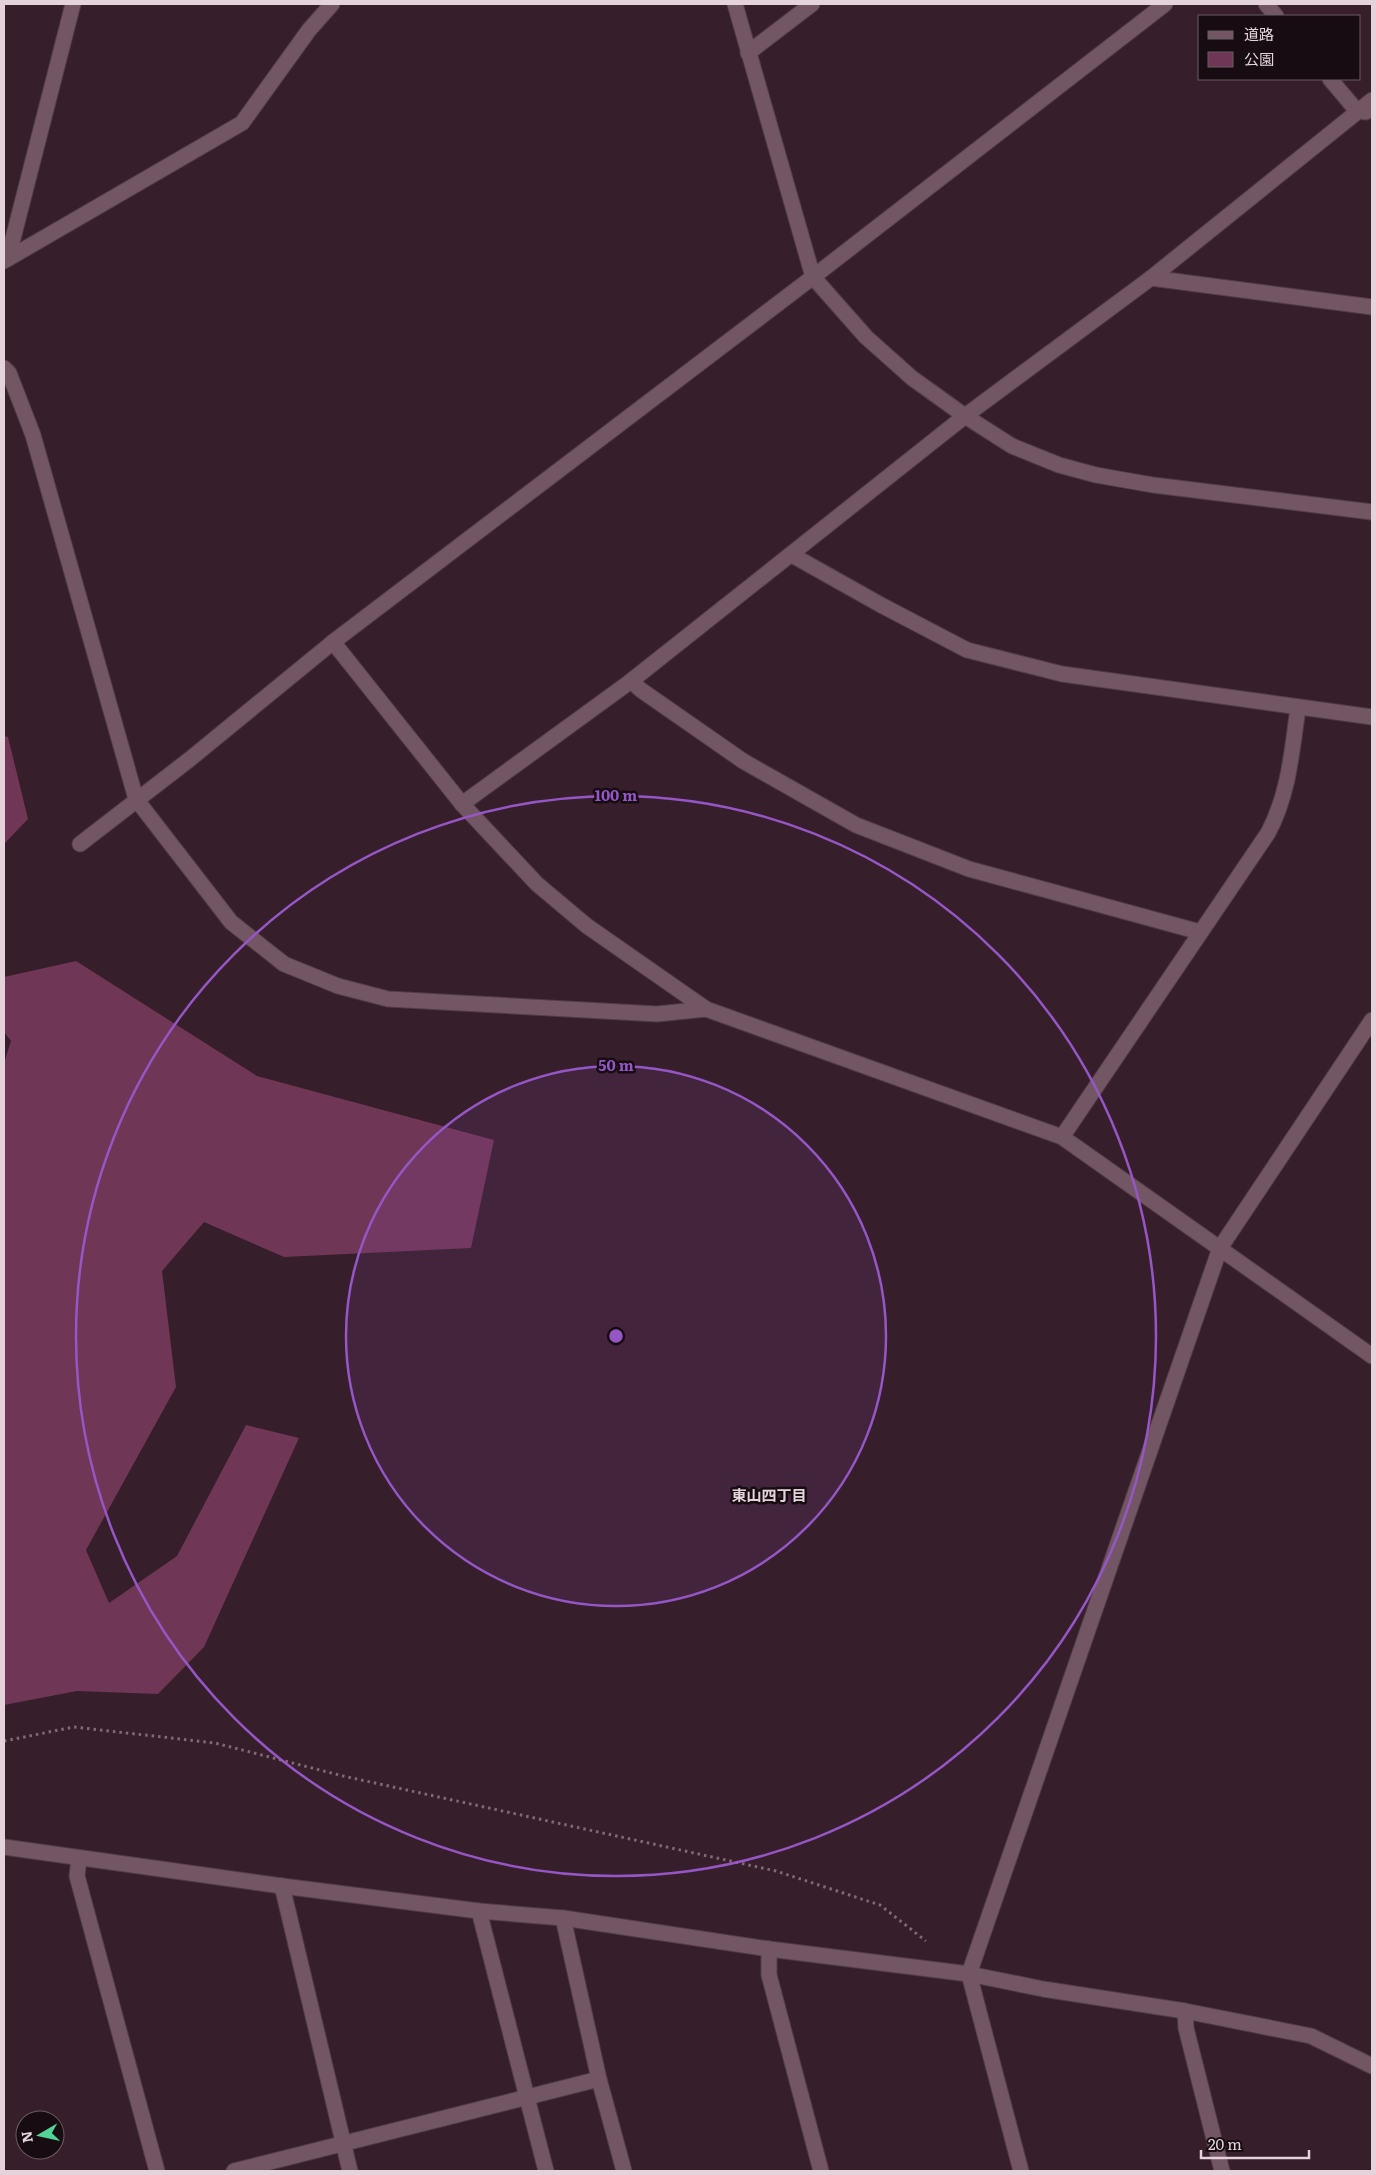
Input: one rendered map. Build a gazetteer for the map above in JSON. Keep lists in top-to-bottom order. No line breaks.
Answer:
{"districts":["東山四丁目"],"legend":["道路","公園"],"scale_bar":"20 m","north":"left","rings":["100 m","50 m"]}
